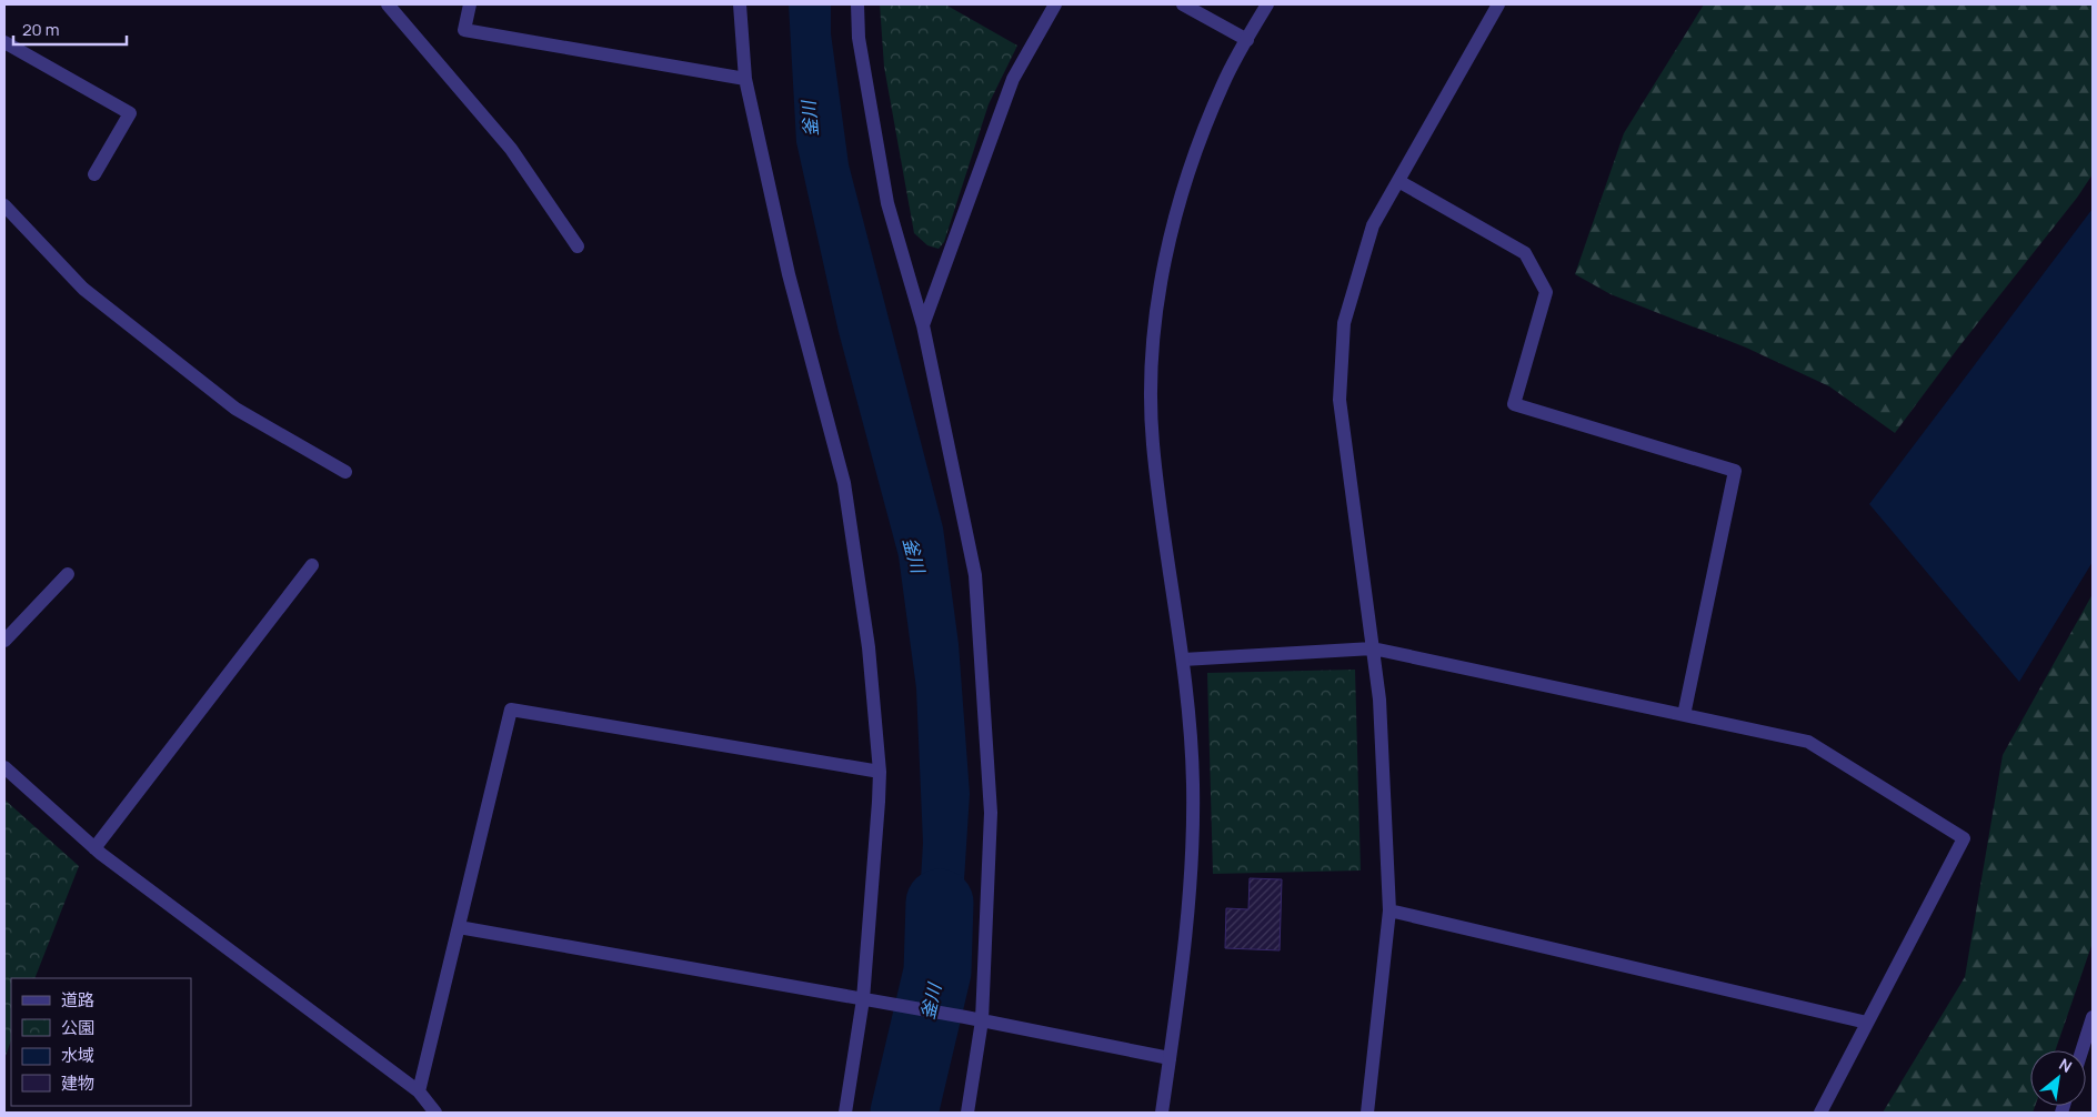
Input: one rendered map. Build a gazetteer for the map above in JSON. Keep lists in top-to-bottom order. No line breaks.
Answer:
{"water":["釜川"],"legend":["道路","公園","水域","建物"],"scale_bar":"20 m","north":"top right"}
